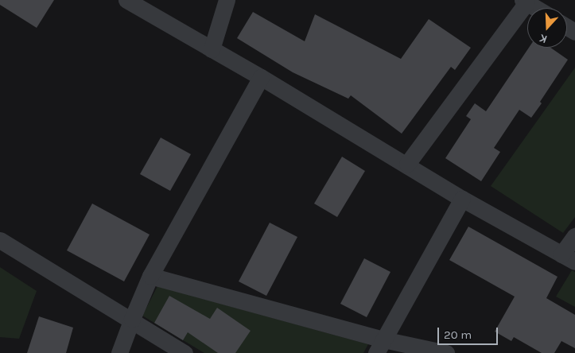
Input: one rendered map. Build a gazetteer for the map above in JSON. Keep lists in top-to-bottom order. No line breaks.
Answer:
{"scale_bar":"20 m","north":"bottom"}
